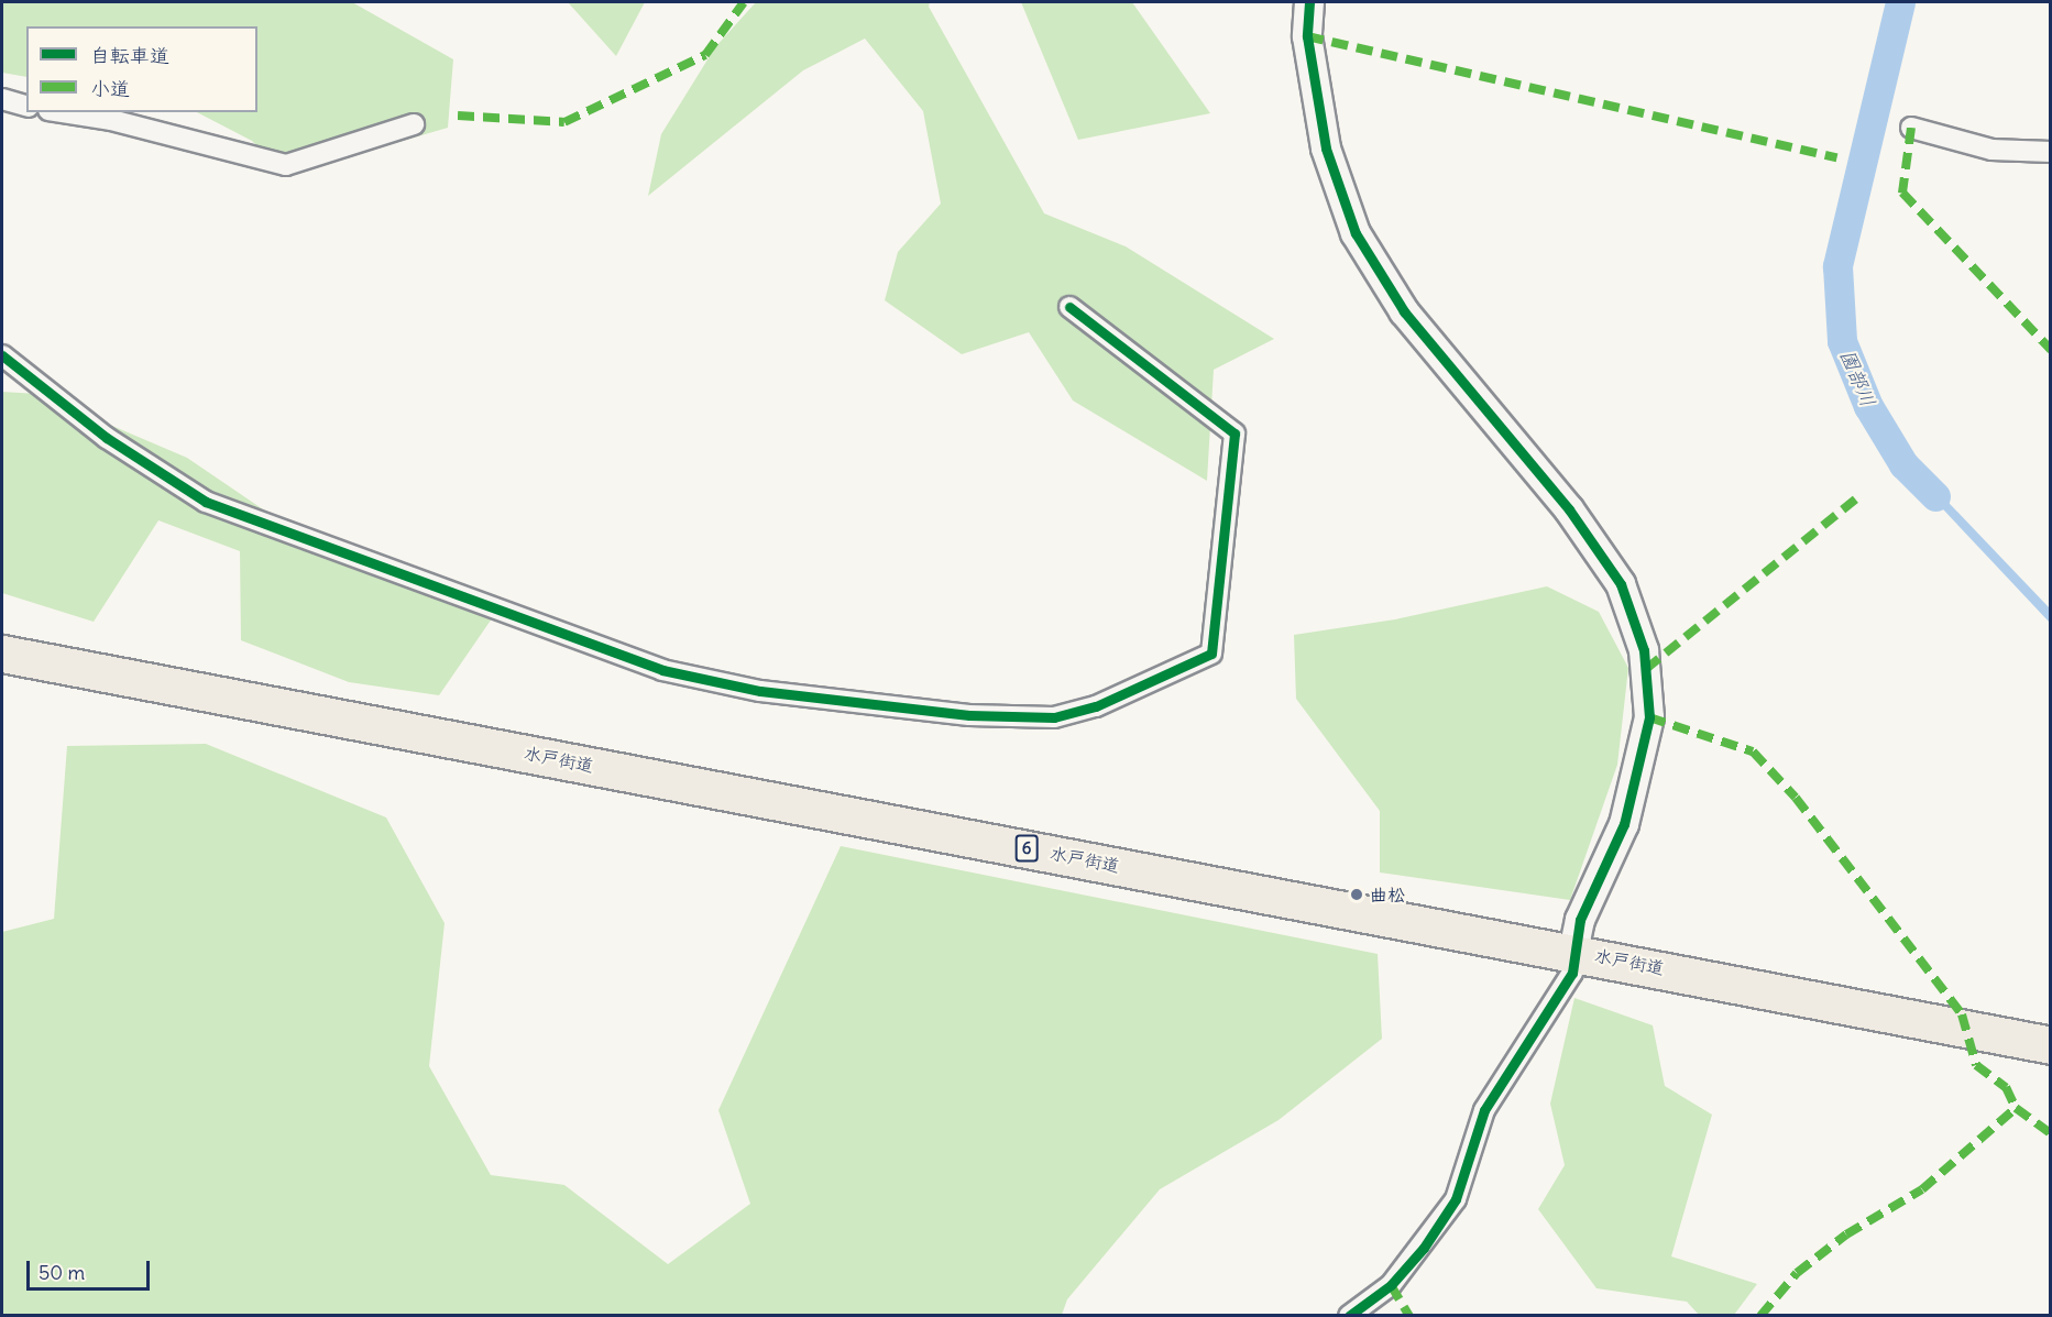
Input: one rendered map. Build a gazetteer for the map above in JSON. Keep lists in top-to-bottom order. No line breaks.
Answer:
{"streets":{"highway":["水戸街道","6"]},"water":["園部川"],"places":["曲松"],"legend":["自転車道","小道"],"scale_bar":"50 m"}
